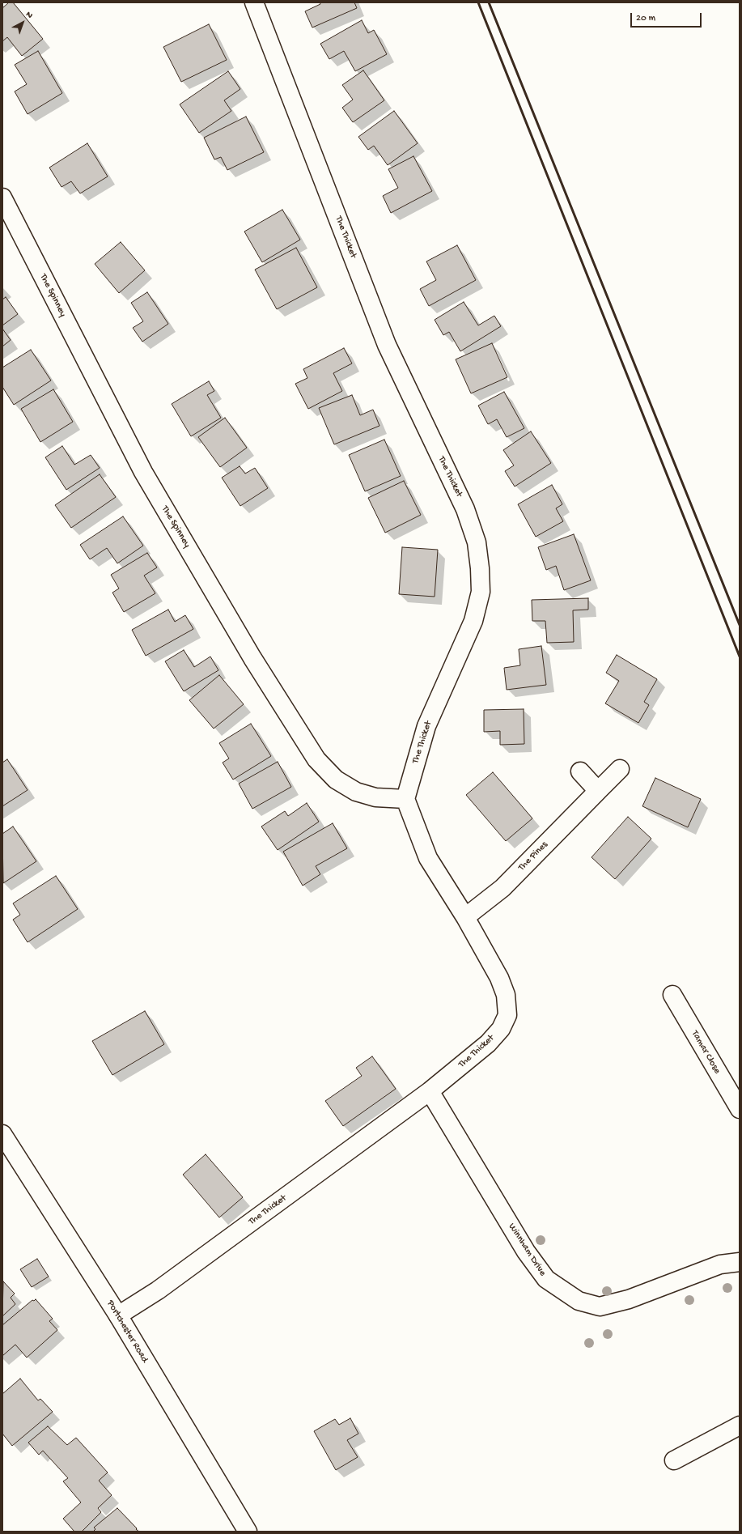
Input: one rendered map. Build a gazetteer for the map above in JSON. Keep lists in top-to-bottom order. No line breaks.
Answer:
{"streets":{"street":["The Thicket","The Spinney","The Pines","Tamar Close","Winnham Drive","Portchester Road"]},"crossings":[["The Thicket","The Spinney"],["The Thicket","The Pines"],["The Thicket","Winnham Drive"],["The Thicket","Portchester Road"]],"scale_bar":"20 m","north":"top right"}
